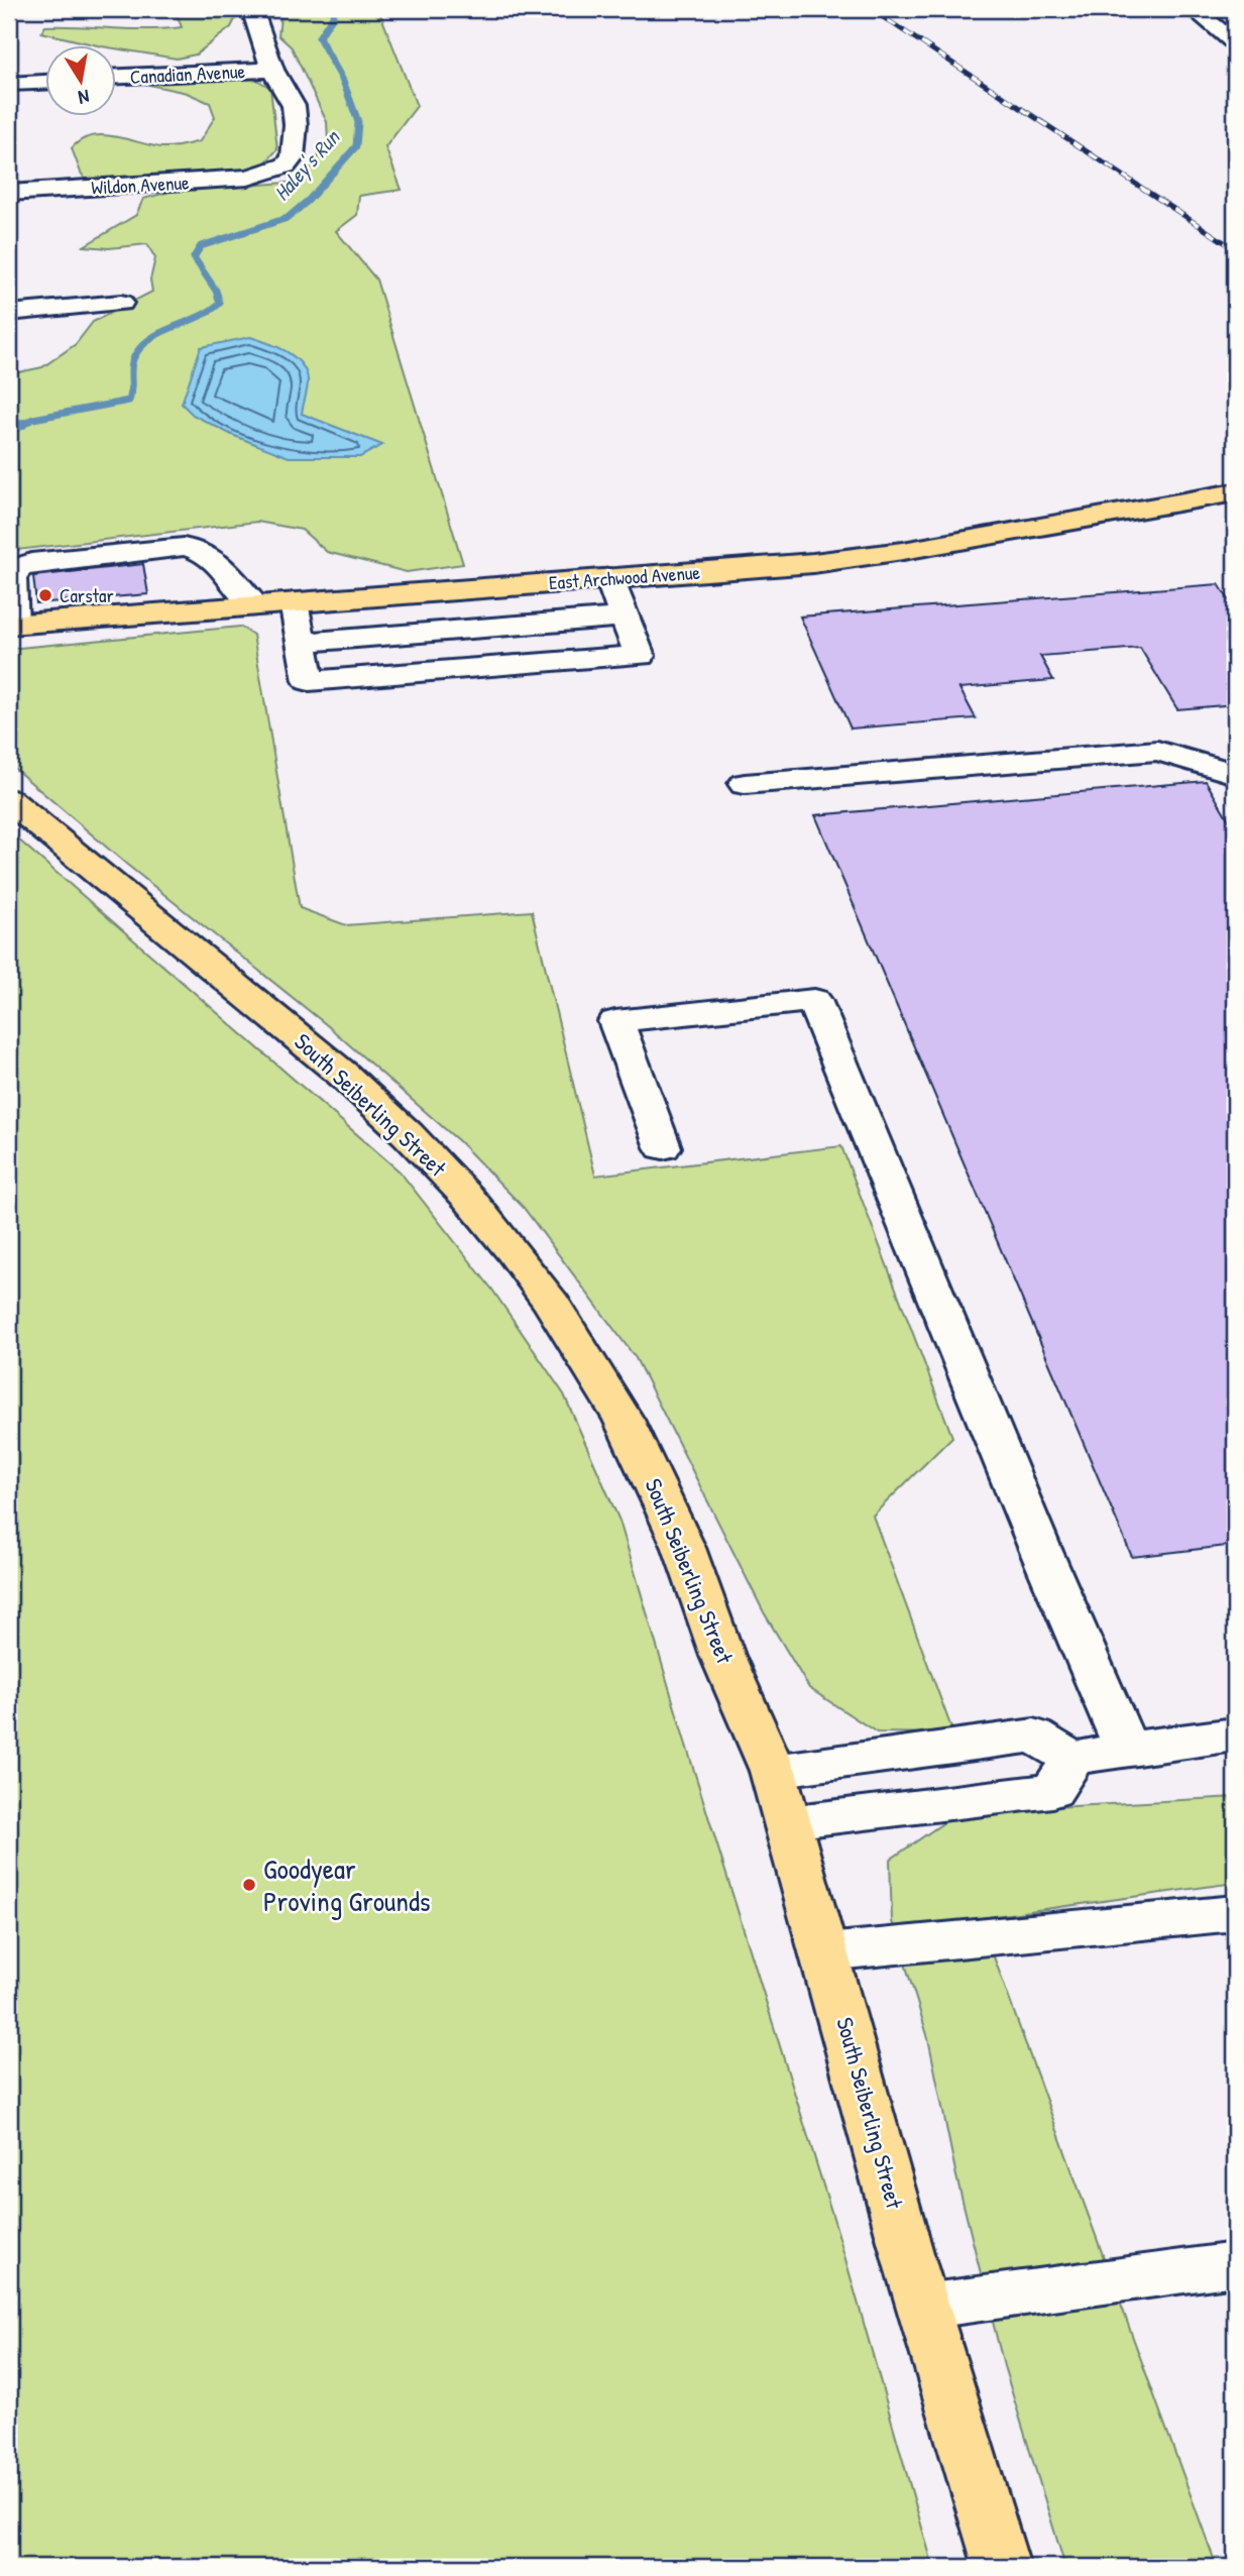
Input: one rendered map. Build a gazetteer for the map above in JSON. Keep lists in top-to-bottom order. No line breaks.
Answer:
{"streets":{"main road":["East Archwood Avenue","South Seiberling Street"],"street":["Canadian Avenue","Wildon Avenue"]},"crossings":[["Canadian Avenue","Wildon Avenue"]],"water":["Haley's Run"],"places":["Carstar","Goodyear Proving Grounds"],"north":"bottom"}
